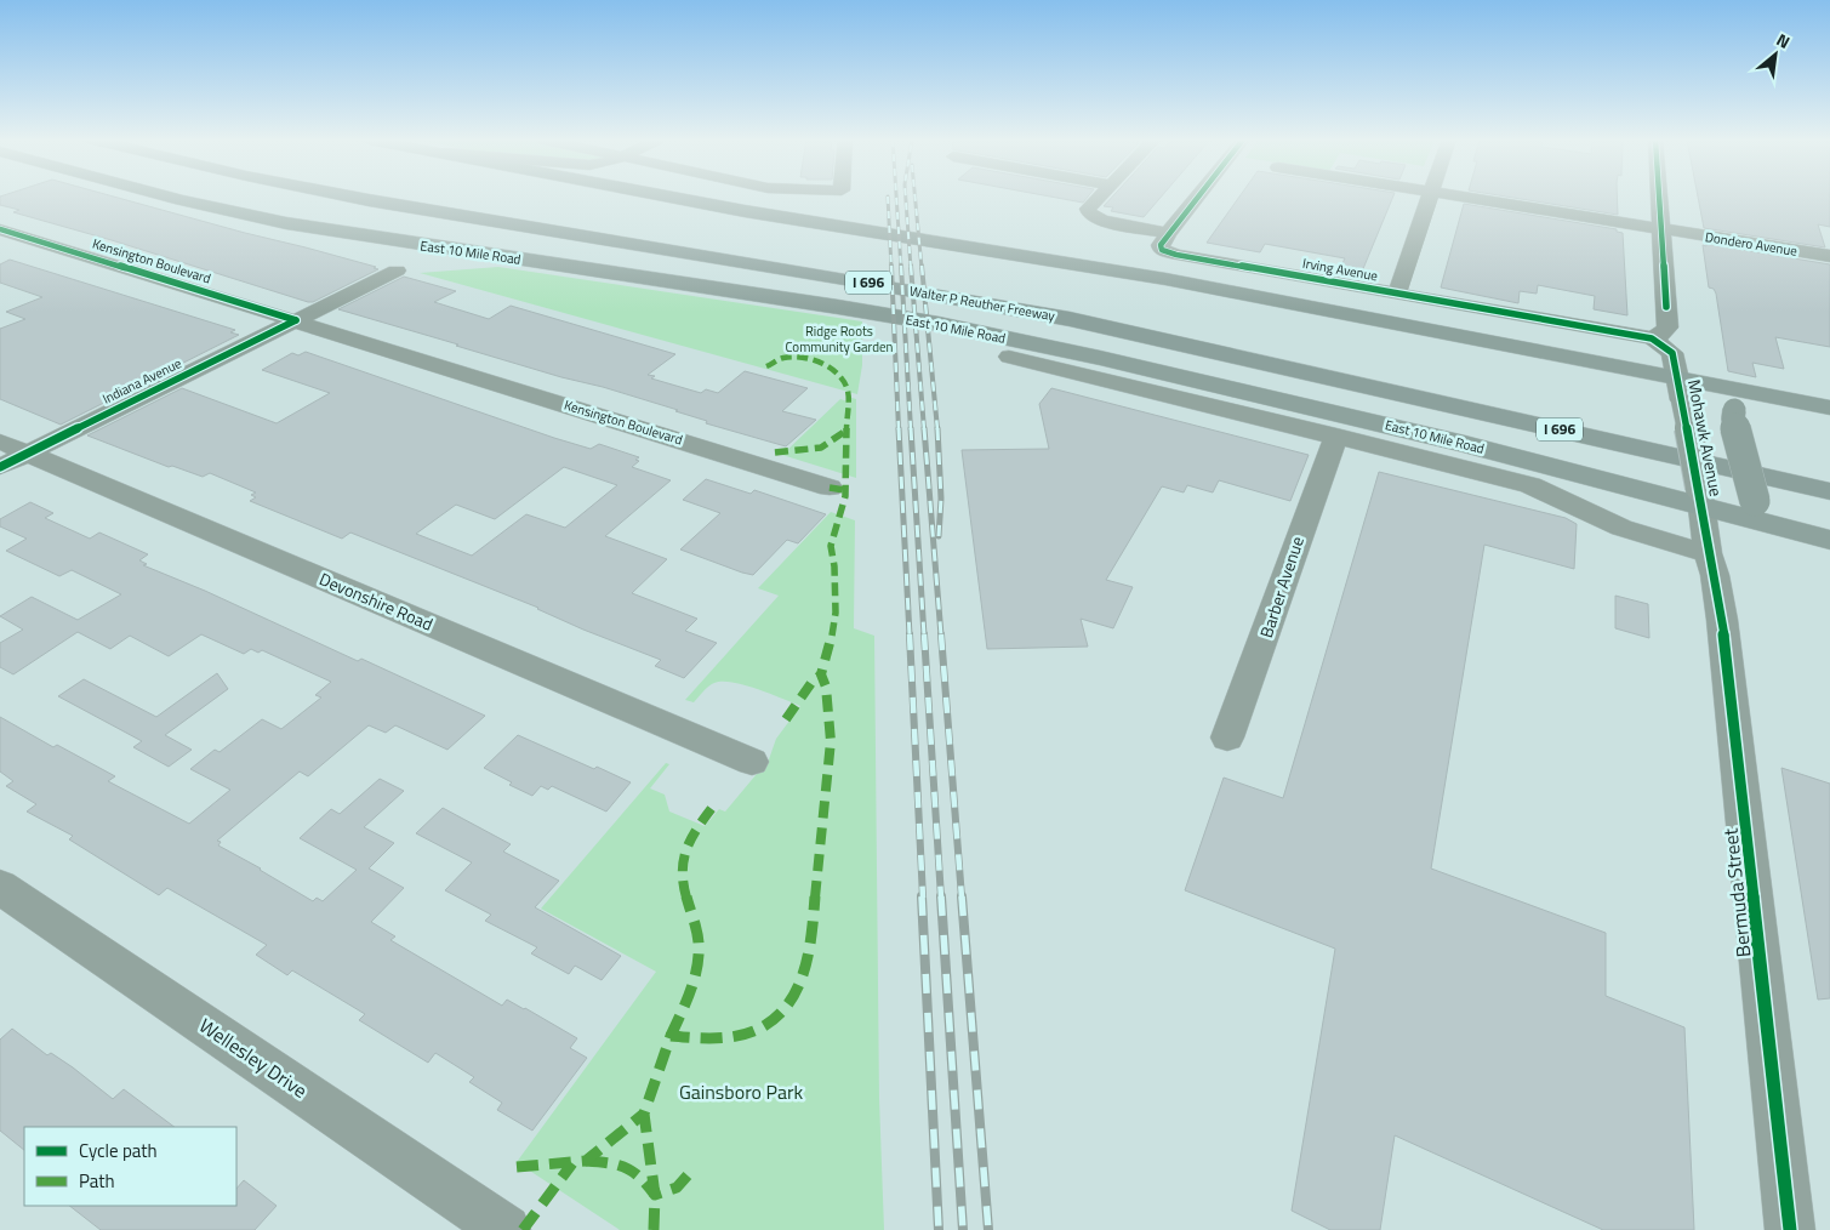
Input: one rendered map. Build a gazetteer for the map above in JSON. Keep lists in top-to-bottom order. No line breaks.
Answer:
{"streets":{"highway":["I 696","Walter P Reuther Freeway"],"main road":["East 10 Mile Road"],"street":["Dondero Avenue","Kensington Boulevard","Irving Avenue","Indiana Avenue","Mohawk Avenue","Barber Avenue","Devonshire Road","Bermuda Street","Wellesley Drive"]},"crossings":[["East 10 Mile Road","Mohawk Avenue"],["East 10 Mile Road","Barber Avenue"],["East 10 Mile Road","Bermuda Street"],["Kensington Boulevard","Indiana Avenue"],["Irving Avenue","Mohawk Avenue"],["Indiana Avenue","Devonshire Road"],["Mohawk Avenue","Bermuda Street"]],"parks":["Ridge Roots Community Garden","Gainsboro Park"],"legend":["Cycle path","Path"],"north":"top right"}
